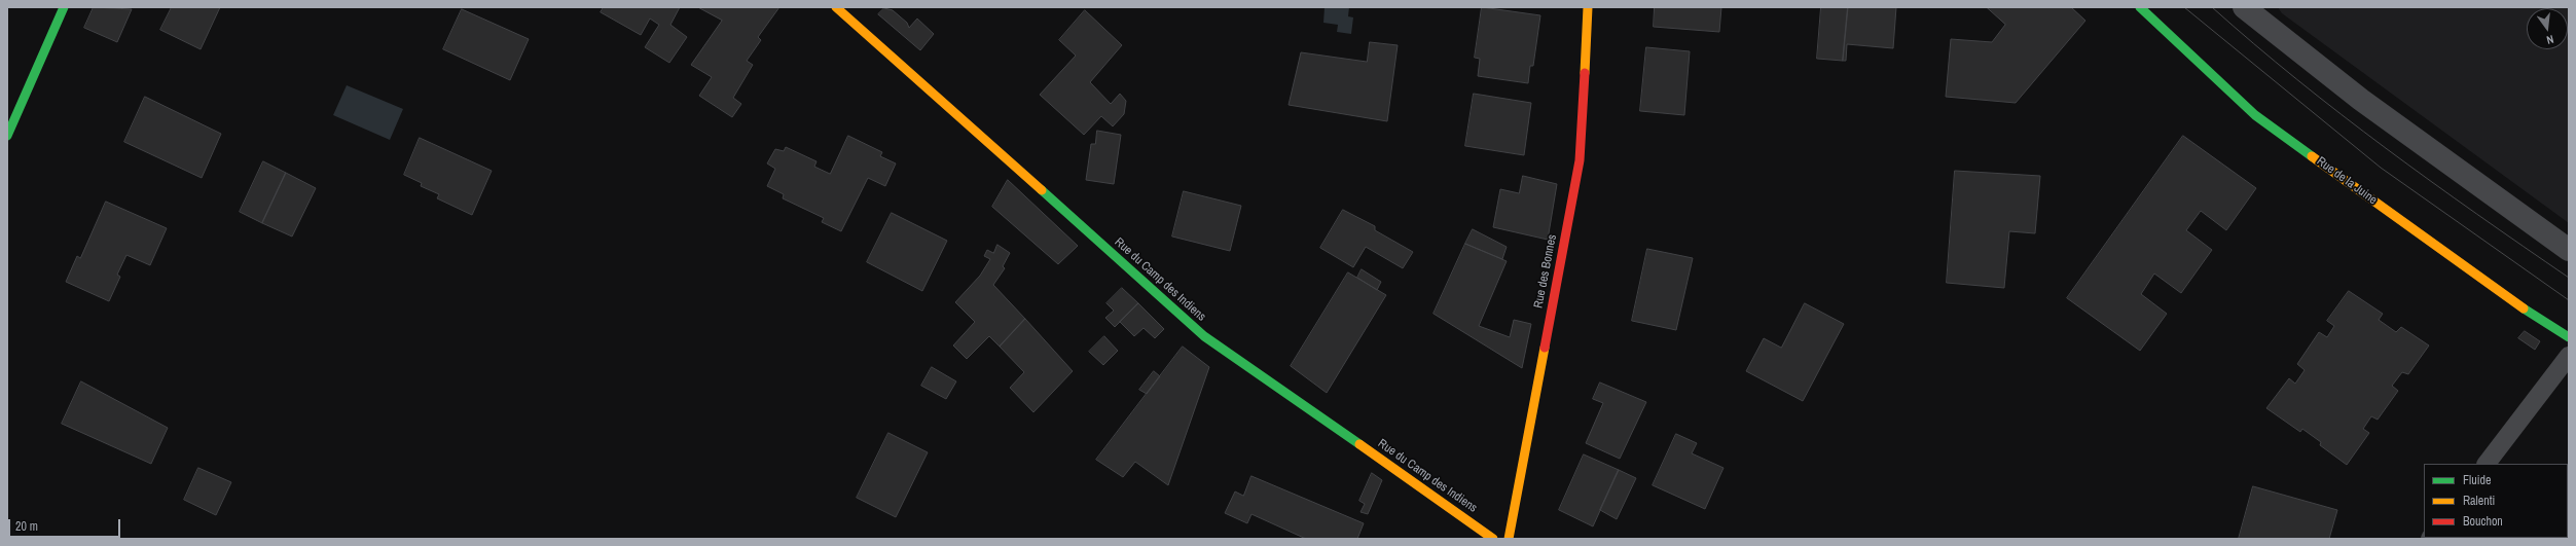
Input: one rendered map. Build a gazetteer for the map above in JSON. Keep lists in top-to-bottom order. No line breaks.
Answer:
{"streets":{"street":["Rue de la Juine","Rue des Bonnes","Rue du Camp des Indiens"]},"legend":["Fluide","Ralenti","Bouchon"],"scale_bar":"20 m","north":"bottom"}
